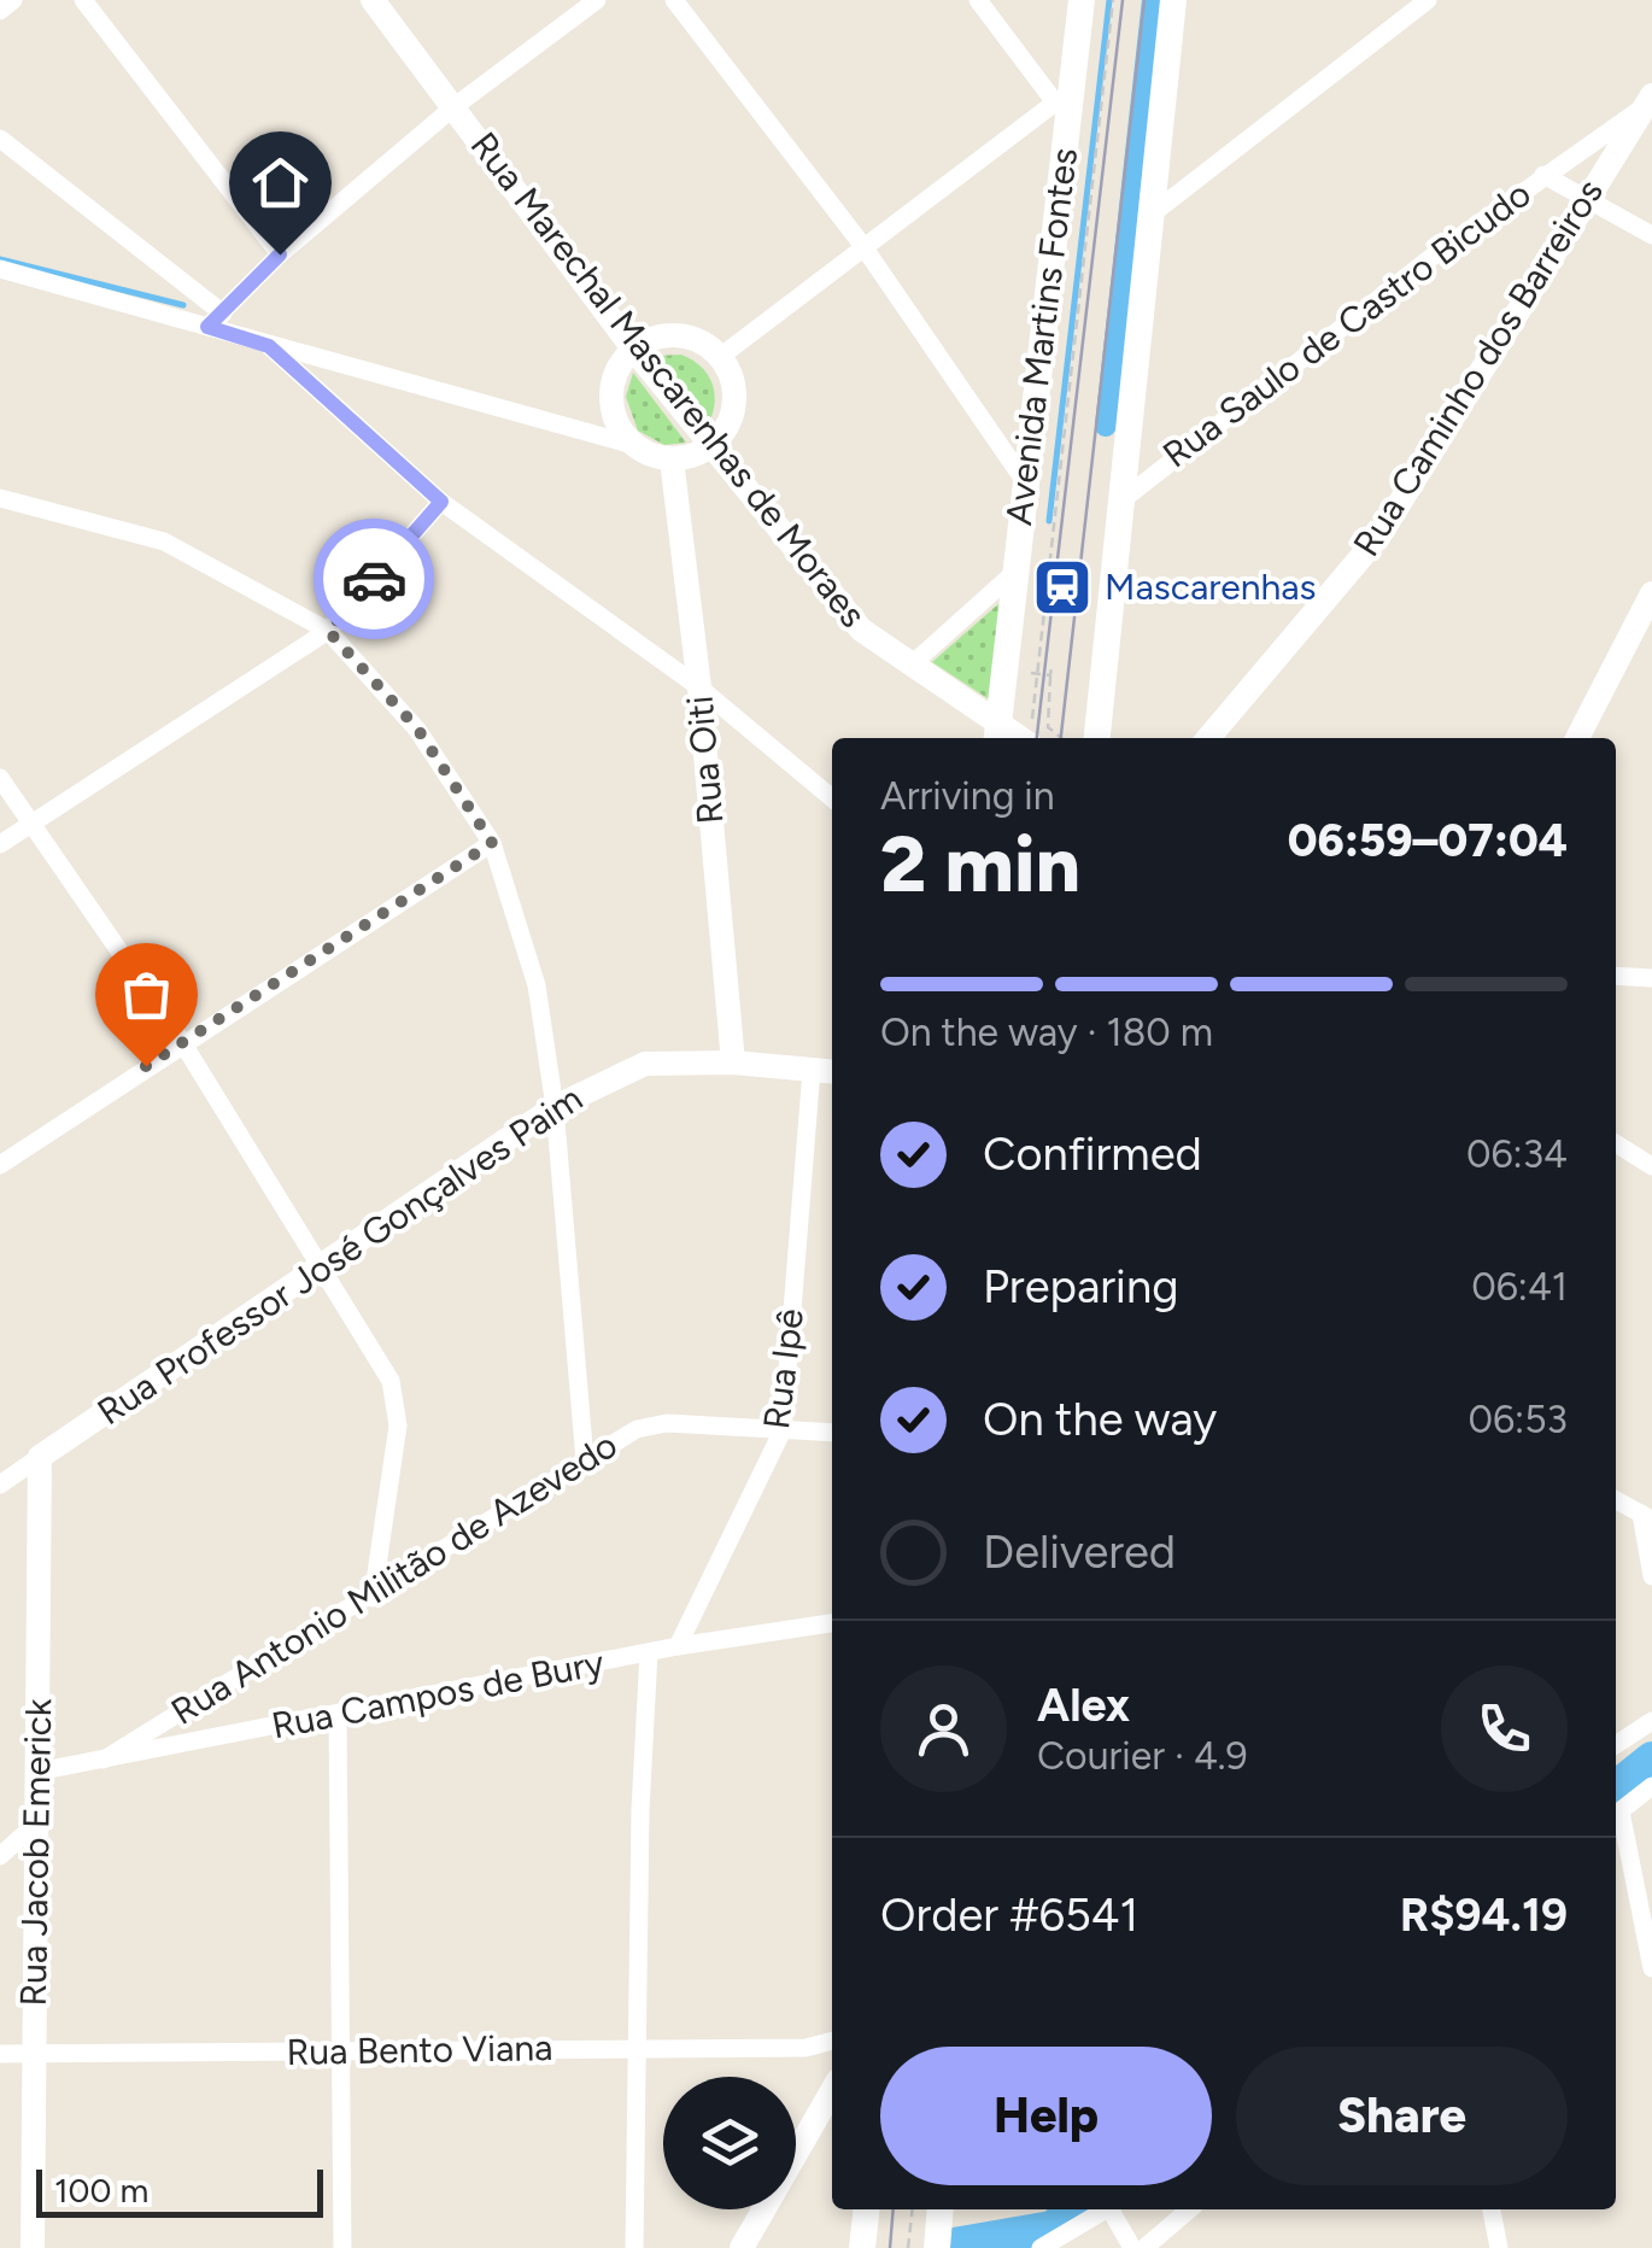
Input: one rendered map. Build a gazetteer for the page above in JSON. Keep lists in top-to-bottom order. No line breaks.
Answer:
{"streets":{"main road":["Avenida Martins Fontes"],"street":["Rua Saulo de Castro Bicudo","Rua Caminho dos Barreiros","Rua Marechal Mascarenhas de Moraes","Rua Oiti","Rua Professor José Gonçalves Paim","Rua Ipê","Rua Antonio Militão de Azevedo","Rua Campos de Bury","Rua Jacob Emerick","Rua Bento Viana"]},"crossings":[["Rua Saulo de Castro Bicudo","Rua Caminho dos Barreiros"],["Avenida Martins Fontes","Rua Marechal Mascarenhas de Moraes"],["Rua Oiti","Rua Professor José Gonçalves Paim"],["Rua Professor José Gonçalves Paim","Rua Ipê"],["Rua Professor José Gonçalves Paim","Rua Jacob Emerick"],["Rua Ipê","Rua Antonio Militão de Azevedo"],["Rua Ipê","Rua Campos de Bury"],["Rua Antonio Militão de Azevedo","Rua Campos de Bury"],["Rua Campos de Bury","Rua Jacob Emerick"],["Rua Jacob Emerick","Rua Bento Viana"]],"places":{"station":["Mascarenhas"]},"scale_bar":"100 m","page":{"heading":["2 min","Arriving in","06:59–07:04"],"panel":["Alex","Courier · 4.9","Order #6541","R$94.19"],"bar":"On the way · 180 m","list":[["Confirmed","06:34"],["Preparing","06:41"],["On the way","06:53"],"Delivered"],"buttons":["Help","Share"],"scale":"100 m"}}
